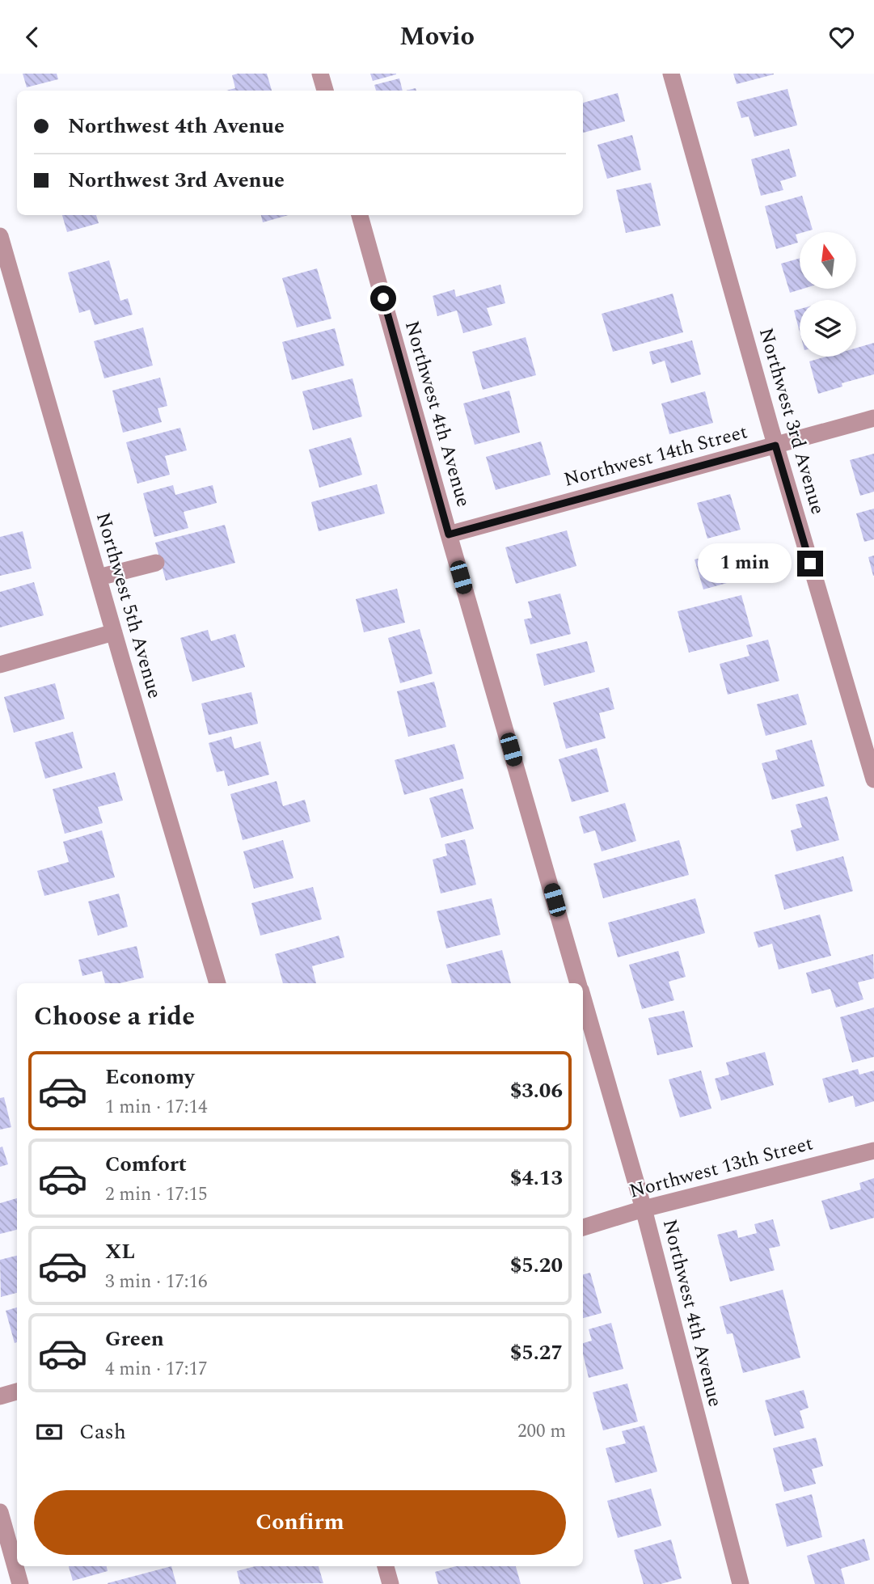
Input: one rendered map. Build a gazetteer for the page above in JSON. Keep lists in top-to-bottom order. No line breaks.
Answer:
{"streets":{"street":["Northwest 4th Avenue","Northwest 3rd Avenue","Northwest 14th Street","Northwest 5th Avenue","Northwest 13th Street"]},"crossings":[["Northwest 4th Avenue","Northwest 14th Street"],["Northwest 4th Avenue","Northwest 13th Street"],["Northwest 3rd Avenue","Northwest 14th Street"]],"north":"top","page":{"header":"Movio","banner":["Northwest 4th Avenue","Northwest 3rd Avenue"],"bubble":"1 min","heading":"Choose a ride","list":[{"name":"Economy","note":"1 min · 17:14","value":"$3.06"},{"name":"Comfort","note":"2 min · 17:15","value":"$4.13"},{"name":"XL","note":"3 min · 17:16","value":"$5.20"},{"name":"Green","note":"4 min · 17:17","value":"$5.27"}],"pay":["Cash","200 m"],"buttons":"Confirm"}}
